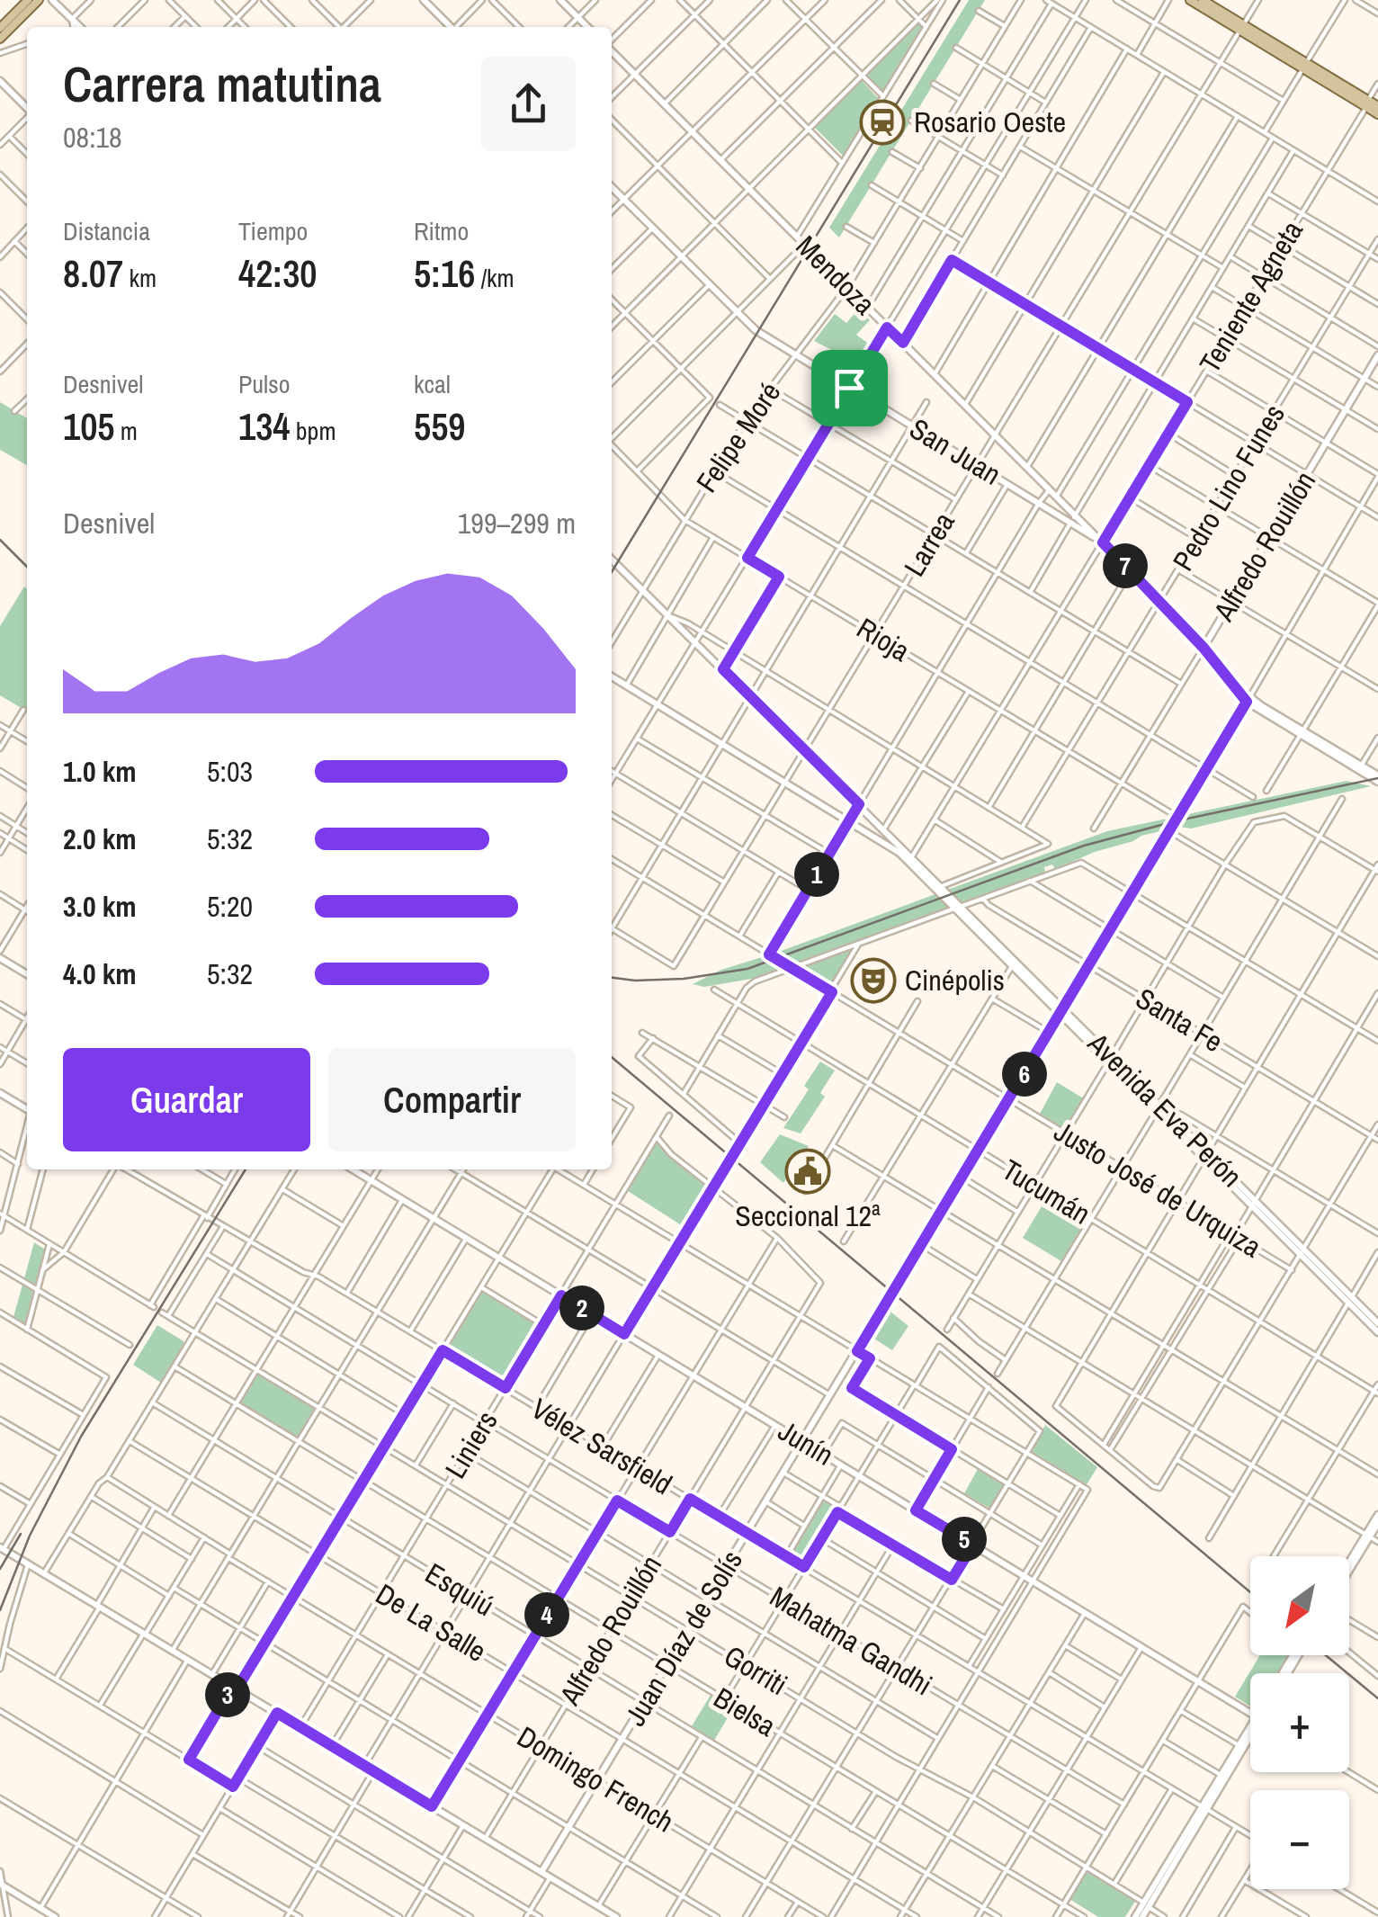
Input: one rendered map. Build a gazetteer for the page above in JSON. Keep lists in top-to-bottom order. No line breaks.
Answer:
{"streets":{"main road":["Mendoza","San Juan","Alfredo Rouillón","Avenida Eva Perón","Junín","Juan Díaz de Solís"],"street":["Teniente Agneta","Felipe Moré","Pedro Lino Funes","Larrea","Rioja","Santa Fe","Justo José de Urquiza","Tucumán","Liniers","Vélez Sarsfield","Esquiú","De La Salle","Mahatma Gandhi","Gorriti","Bielsa","Domingo French"]},"crossings":[["Mendoza","Teniente Agneta"],["Mendoza","Felipe Moré"],["Mendoza","San Juan"],["Mendoza","Larrea"],["Teniente Agneta","San Juan"],["Teniente Agneta","Rioja"],["Teniente Agneta","Avenida Eva Perón"],["Felipe Moré","San Juan"],["Felipe Moré","Rioja"],["Felipe Moré","Avenida Eva Perón"],["San Juan","Larrea"],["Pedro Lino Funes","Rioja"],["Larrea","Rioja"],["Larrea","Avenida Eva Perón"],["Larrea","Justo José de Urquiza"],["Alfredo Rouillón","Rioja"],["Alfredo Rouillón","Junín"],["Alfredo Rouillón","Vélez Sarsfield"],["Alfredo Rouillón","Esquiú"],["Alfredo Rouillón","De La Salle"],["Alfredo Rouillón","Mahatma Gandhi"],["Alfredo Rouillón","Gorriti"],["Alfredo Rouillón","Bielsa"],["Alfredo Rouillón","Domingo French"],["Rioja","Juan Díaz de Solís"],["Santa Fe","Juan Díaz de Solís"],["Avenida Eva Perón","Juan Díaz de Solís"],["Justo José de Urquiza","Juan Díaz de Solís"],["Tucumán","Juan Díaz de Solís"],["Junín","Liniers"],["Junín","Juan Díaz de Solís"],["Liniers","Vélez Sarsfield"],["Liniers","Esquiú"],["Liniers","De La Salle"],["Liniers","Mahatma Gandhi"],["Liniers","Gorriti"],["Liniers","Bielsa"],["Liniers","Domingo French"],["Vélez Sarsfield","Juan Díaz de Solís"],["Esquiú","Juan Díaz de Solís"],["De La Salle","Juan Díaz de Solís"],["Juan Díaz de Solís","Mahatma Gandhi"],["Juan Díaz de Solís","Gorriti"],["Juan Díaz de Solís","Bielsa"],["Juan Díaz de Solís","Domingo French"]],"places":{"station":["Rosario Oeste"],"theatre":["Cinépolis"],"public building":["Seccional 12ª"]},"north":"bottom left","page":{"heading":["Carrera matutina","08:18"],"stats":[["Distancia","8.07 km"],["Tiempo","42:30"],["Ritmo","5:16 /km"],["Desnivel","105 m"],["Pulso","134 bpm"],["kcal","559"]],"chart":["Desnivel","199–299 m"],"pins":["7","1","6","2","5","4","3"],"list":[{"name":"1.0 km","note":"5:03"},{"name":"2.0 km","note":"5:32"},{"name":"3.0 km","note":"5:20"},{"name":"4.0 km","note":"5:32"}],"buttons":["Guardar","Compartir"],"map_buttons":["+","−"]}}
